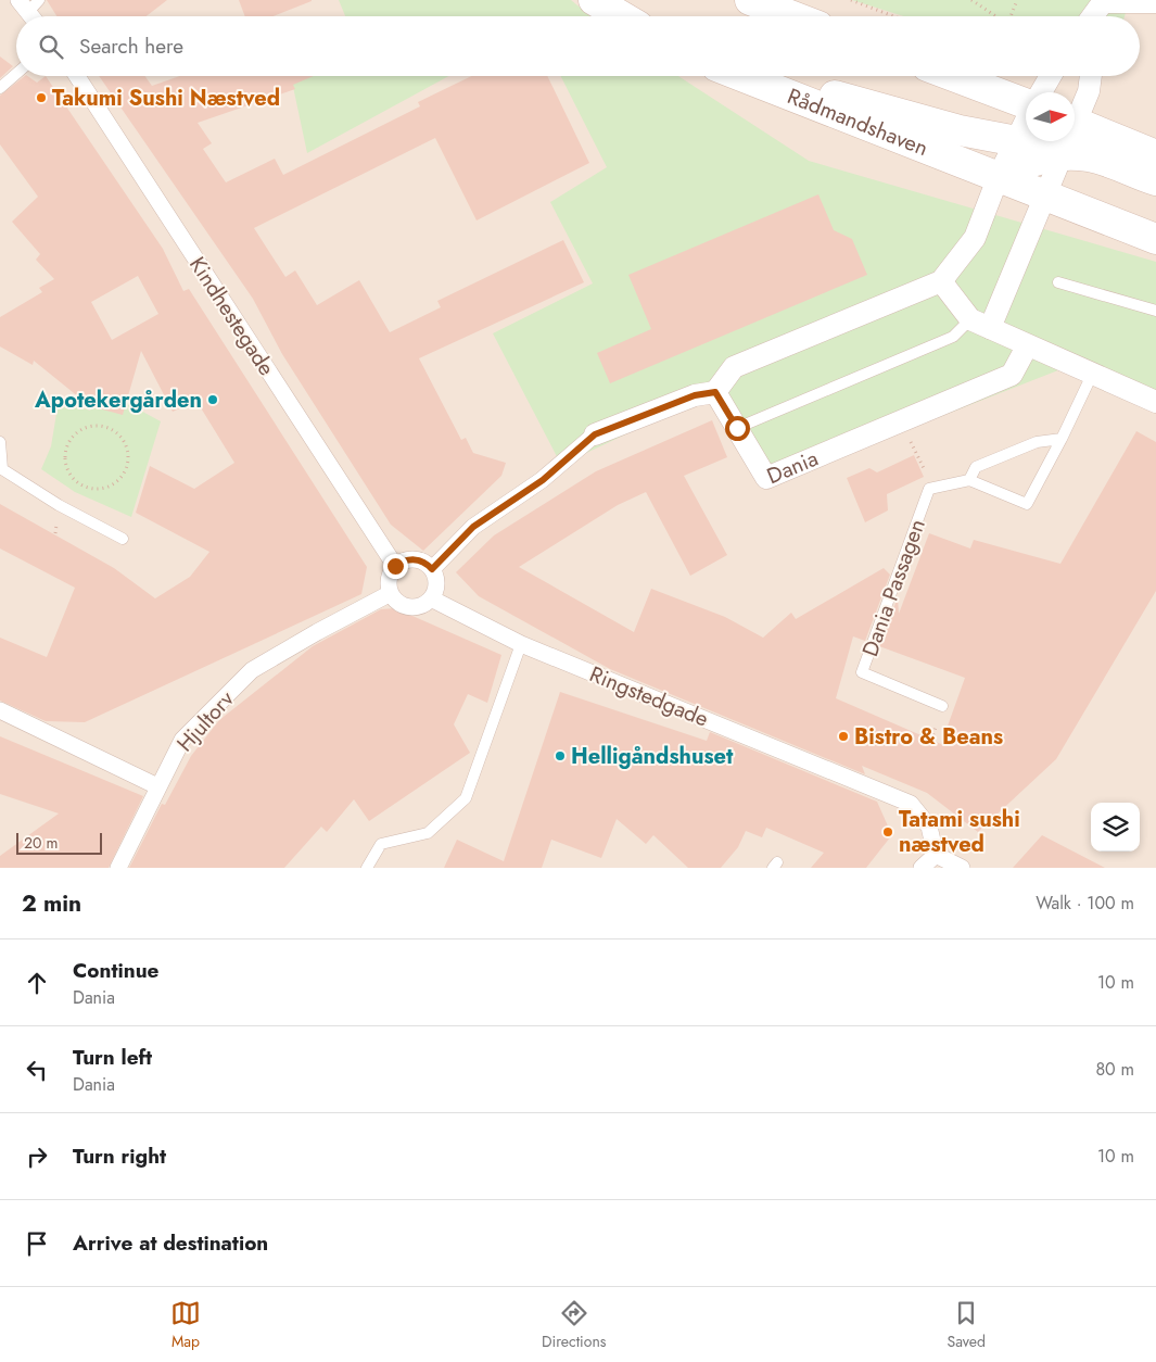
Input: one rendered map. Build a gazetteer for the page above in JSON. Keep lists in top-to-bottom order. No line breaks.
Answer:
{"streets":{"main road":["Rådmandshaven"],"street":["Kindhestegade","Dania","Ringstedgade","Hjultorv"],"lane":["Dania Passagen"]},"crossings":[["Kindhestegade","Ringstedgade"],["Kindhestegade","Hjultorv"],["Ringstedgade","Hjultorv"]],"places":["Takumi Sushi Næstved","Apotekergården","Bistro & Beans","Helligåndshuset","Tatami sushi næstved"],"scale_bar":"20 m","north":"right","page":{"search":"Search here","scale":"20 m","heading":["2 min","Walk · 100 m"],"list":[["Continue","Dania","10 m"],["Turn left","Dania","80 m"],["Turn right","10 m"],"Arrive at destination"],"nav":["Map","Directions","Saved"]}}
